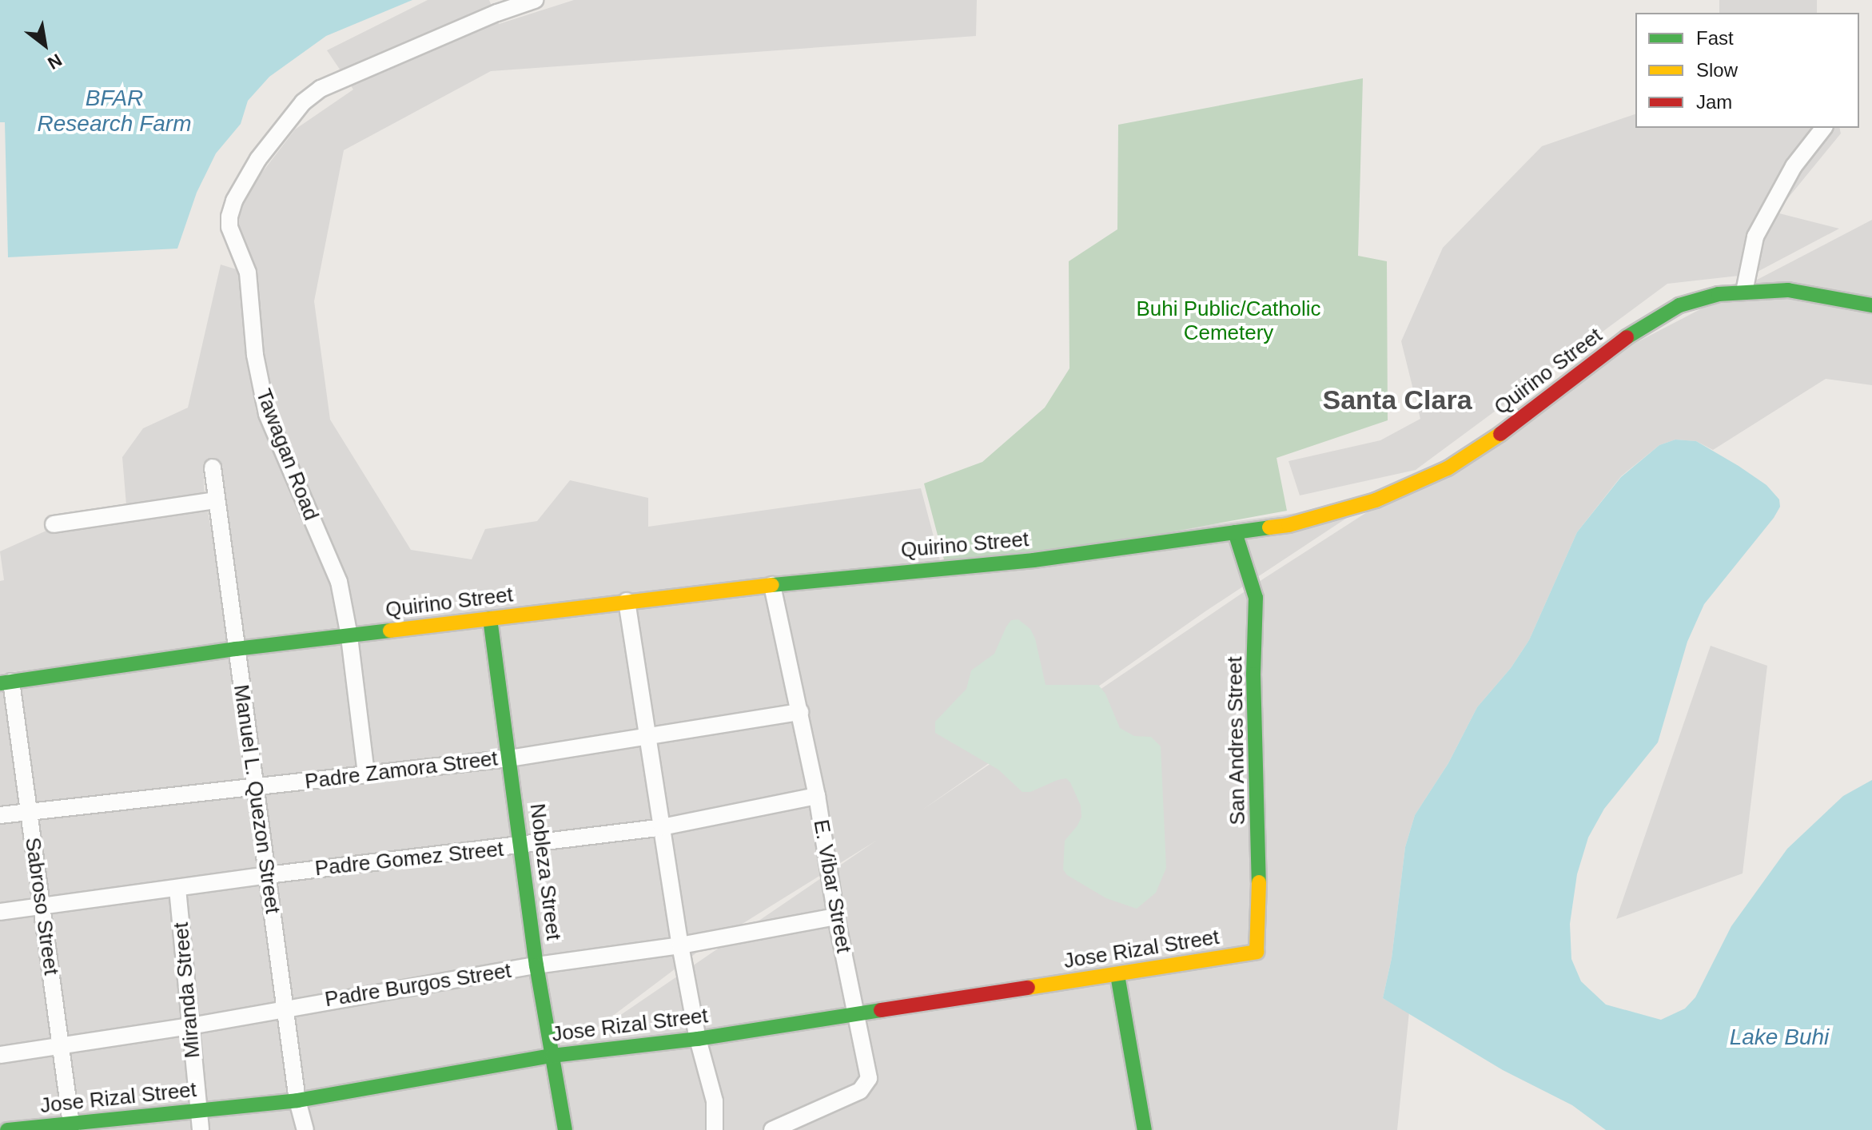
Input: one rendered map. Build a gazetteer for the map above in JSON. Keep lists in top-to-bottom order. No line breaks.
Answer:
{"streets":{"street":["Quirino Street","Tawagan Road","San Andres Street","Padre Zamora Street","Manuel L. Quezon Street","Padre Gomez Street","Nobleza Street","E. Vibar Street","Sabroso Street","Jose Rizal Street","Padre Burgos Street","Miranda Street"]},"crossings":[["Quirino Street","Tawagan Road"],["Quirino Street","San Andres Street"],["Quirino Street","Manuel L. Quezon Street"],["Quirino Street","Nobleza Street"],["Quirino Street","E. Vibar Street"],["Quirino Street","Sabroso Street"],["Tawagan Road","Padre Zamora Street"],["San Andres Street","Jose Rizal Street"],["Padre Zamora Street","Manuel L. Quezon Street"],["Padre Zamora Street","Nobleza Street"],["Padre Zamora Street","E. Vibar Street"],["Padre Zamora Street","Sabroso Street"],["Manuel L. Quezon Street","Padre Gomez Street"],["Manuel L. Quezon Street","Jose Rizal Street"],["Manuel L. Quezon Street","Padre Burgos Street"],["Padre Gomez Street","Nobleza Street"],["Padre Gomez Street","E. Vibar Street"],["Padre Gomez Street","Sabroso Street"],["Padre Gomez Street","Miranda Street"],["Nobleza Street","Jose Rizal Street"],["Nobleza Street","Padre Burgos Street"],["E. Vibar Street","Jose Rizal Street"],["E. Vibar Street","Padre Burgos Street"],["Sabroso Street","Jose Rizal Street"],["Sabroso Street","Padre Burgos Street"],["Jose Rizal Street","Miranda Street"],["Padre Burgos Street","Miranda Street"]],"districts":["Santa Clara"],"water":["BFAR Research Farm","Lake Buhi"],"parks":["Buhi Public/Catholic Cemetery"],"legend":["Fast","Slow","Jam"],"north":"bottom right"}
